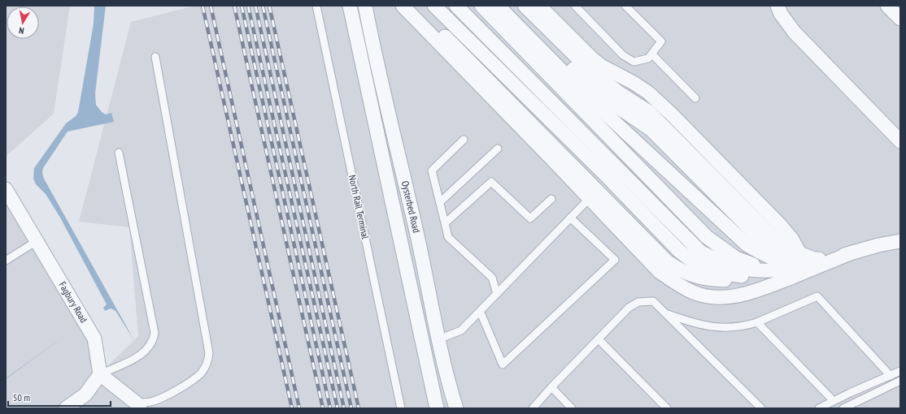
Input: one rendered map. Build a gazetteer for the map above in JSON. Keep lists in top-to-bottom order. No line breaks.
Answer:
{"streets":{"street":["Oysterbed Road","Fagbury Road"],"lane":["North Rail Terminal"]},"scale_bar":"50 m","north":"bottom"}
